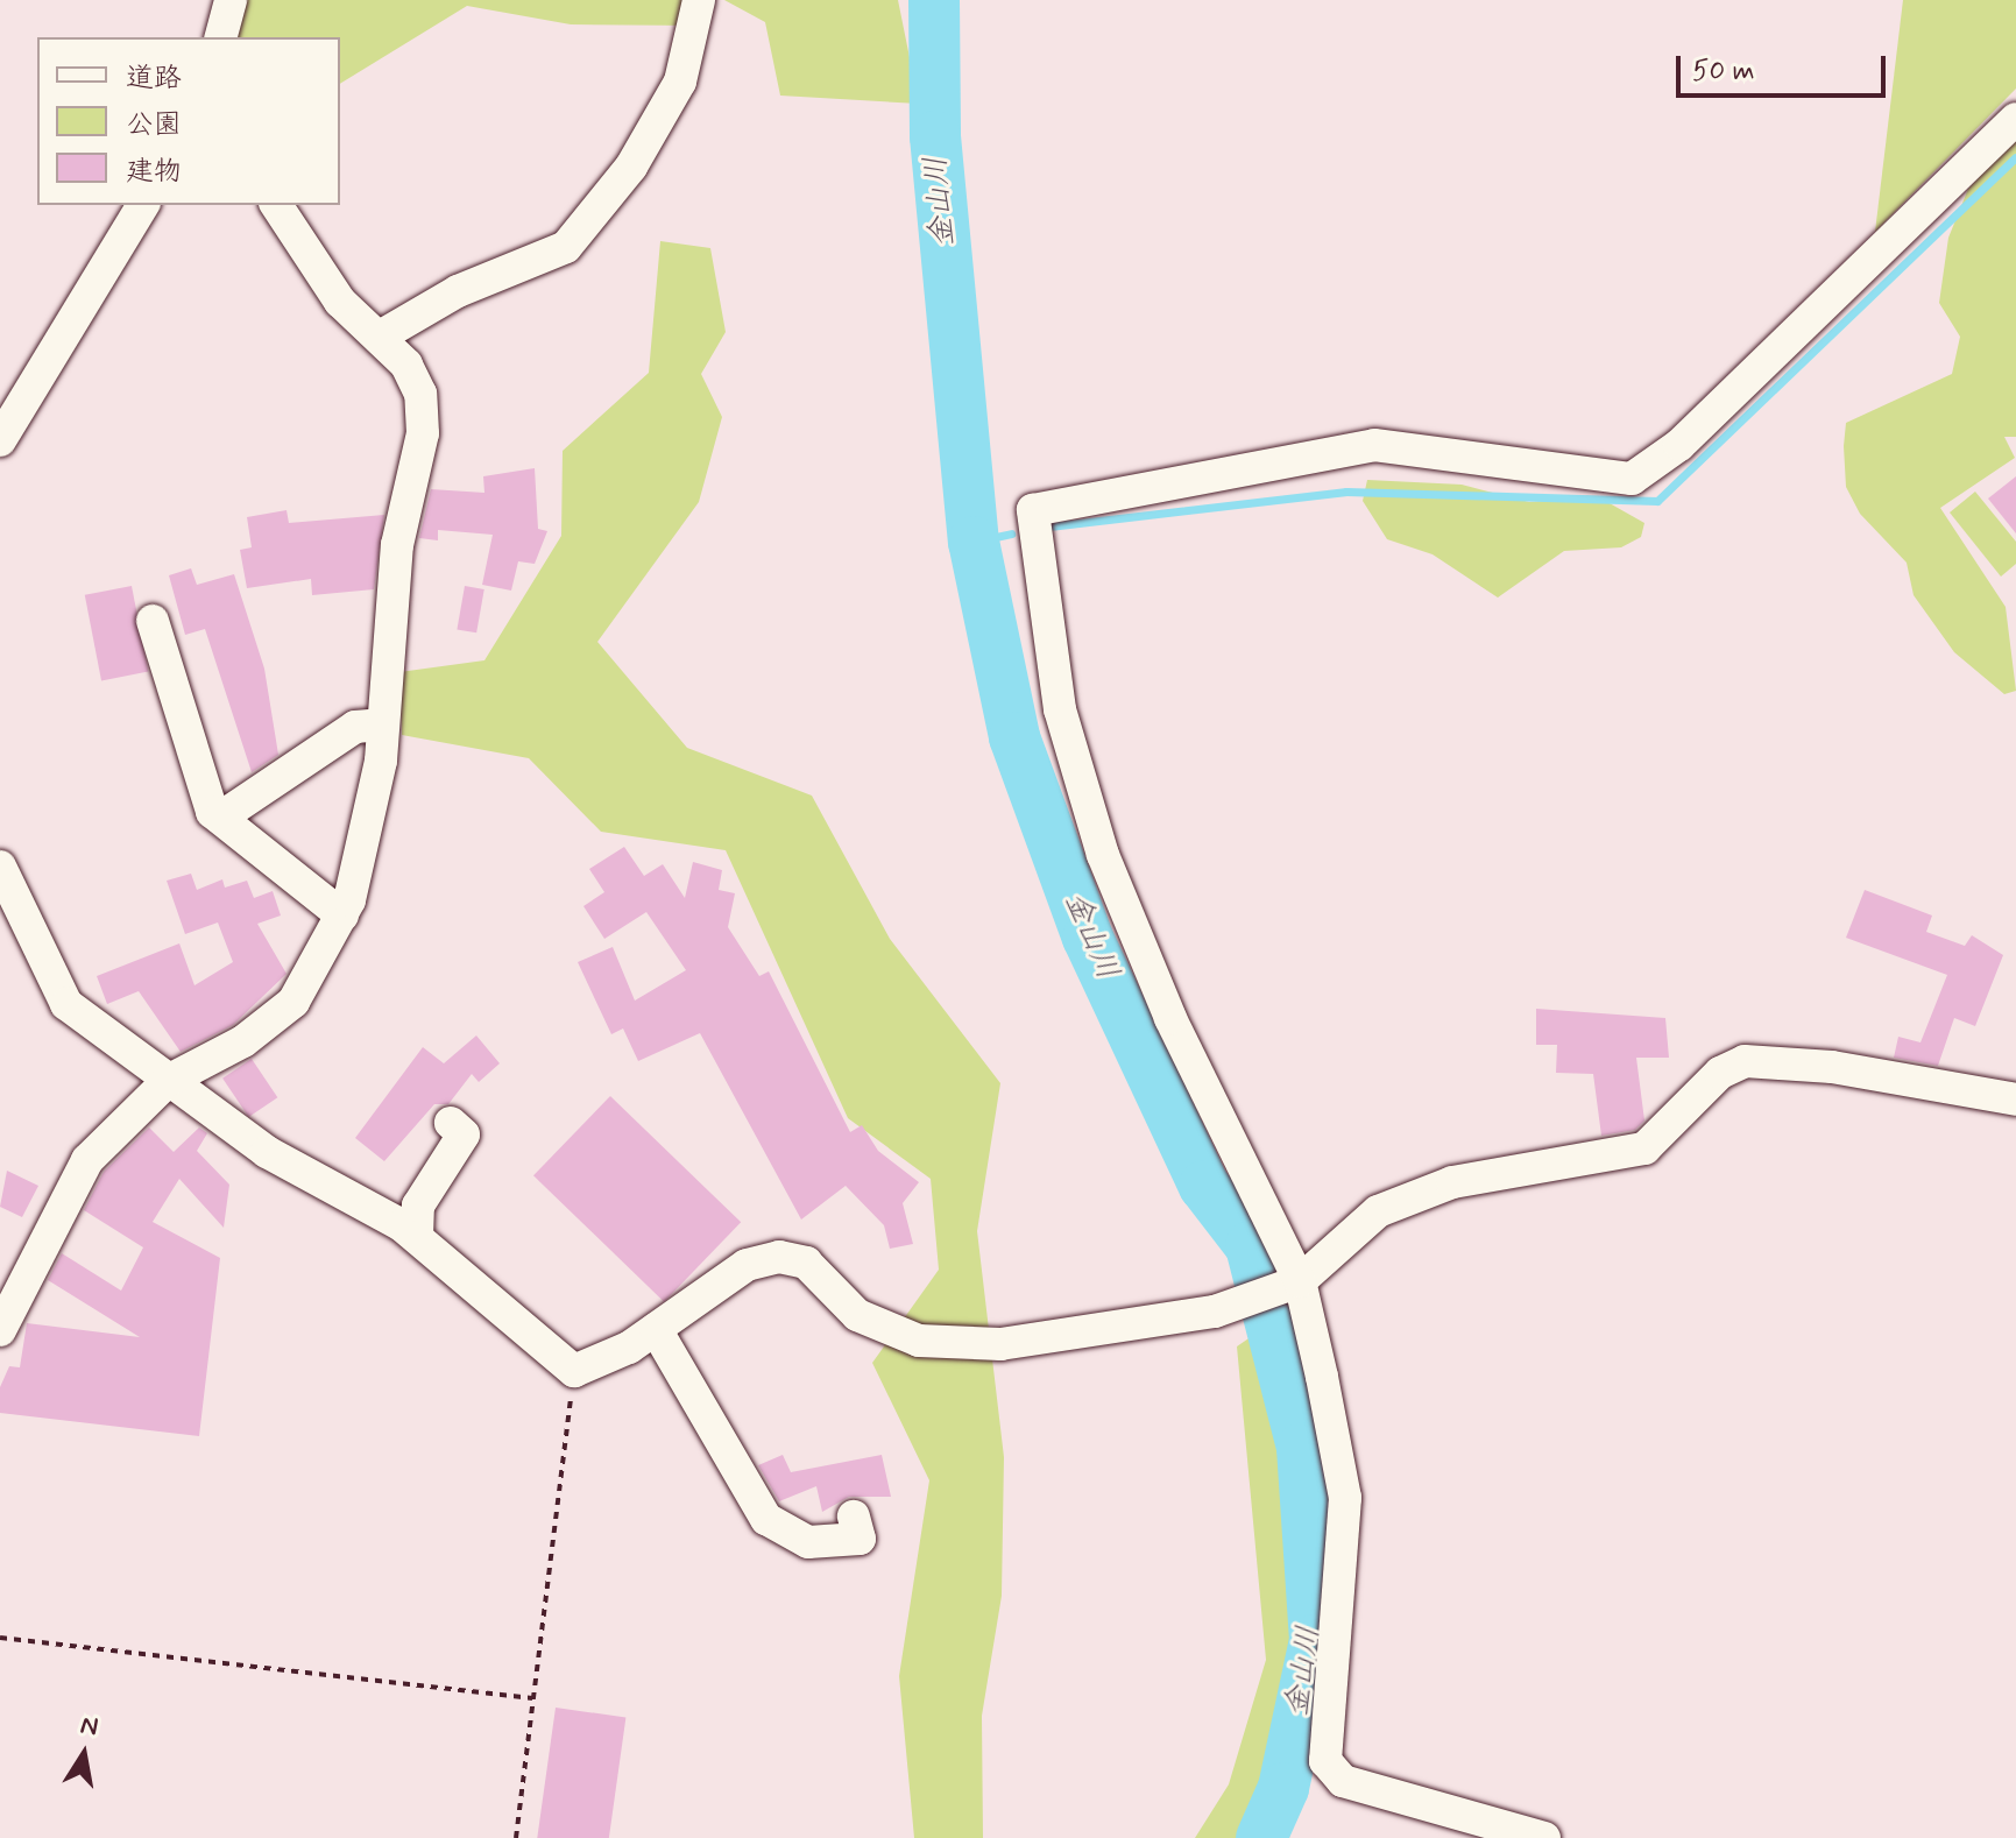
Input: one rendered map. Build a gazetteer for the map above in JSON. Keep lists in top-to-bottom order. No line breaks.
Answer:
{"water":["金山川"],"legend":["道路","公園","建物"],"scale_bar":"50 m","north":"top"}
